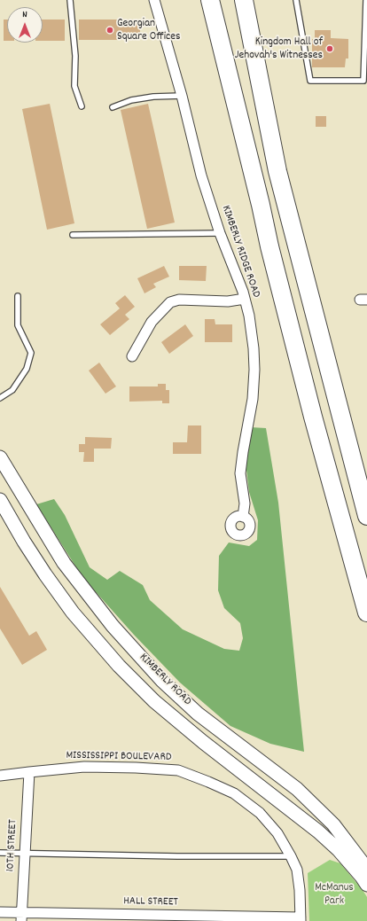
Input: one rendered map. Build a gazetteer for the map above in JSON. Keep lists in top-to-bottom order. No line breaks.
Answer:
{"streets":{"main road":["KIMBERLY ROAD"],"street":["KIMBERLY RIDGE ROAD","MISSISSIPPI BOULEVARD","10TH STREET","HALL STREET"]},"crossings":[["MISSISSIPPI BOULEVARD","10TH STREET"],["MISSISSIPPI BOULEVARD","HALL STREET"],["10TH STREET","HALL STREET"]],"parks":["McManus Park"],"places":["Georgian Square Offices","Kingdom Hall of Jehovah's Witnesses"],"north":"top"}
